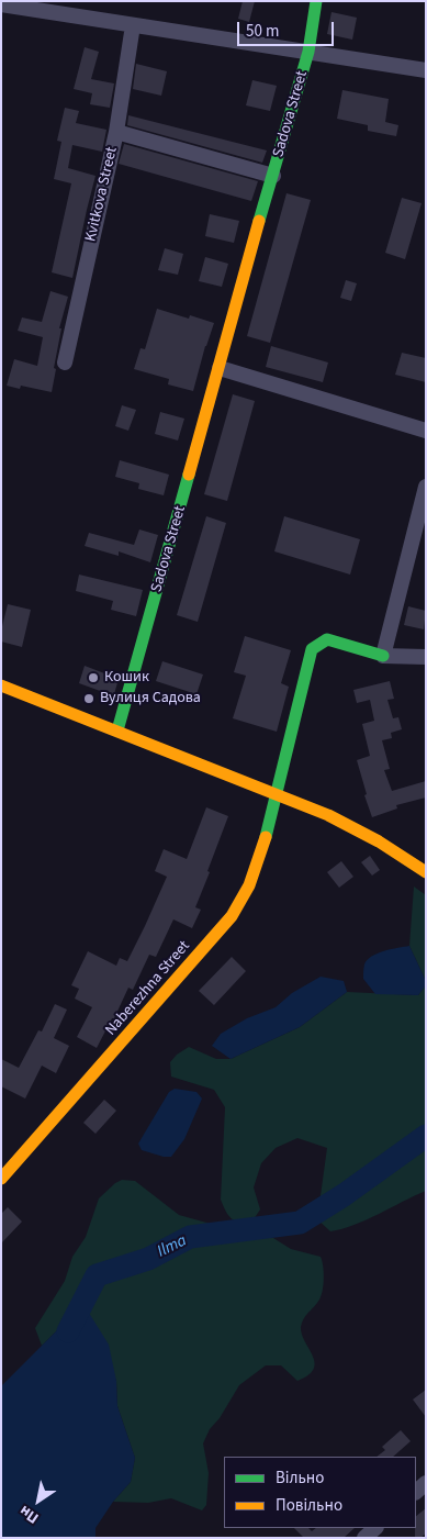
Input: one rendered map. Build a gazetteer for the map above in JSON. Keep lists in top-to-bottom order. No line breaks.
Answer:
{"streets":{"street":["Sadova Street","Kvitkova Street","Naberezhna Street"]},"water":["Ilma"],"places":["Кошик","Вулиця Садова"],"legend":["Вільно","Повільно"],"scale_bar":"50 m","north":"bottom left"}
